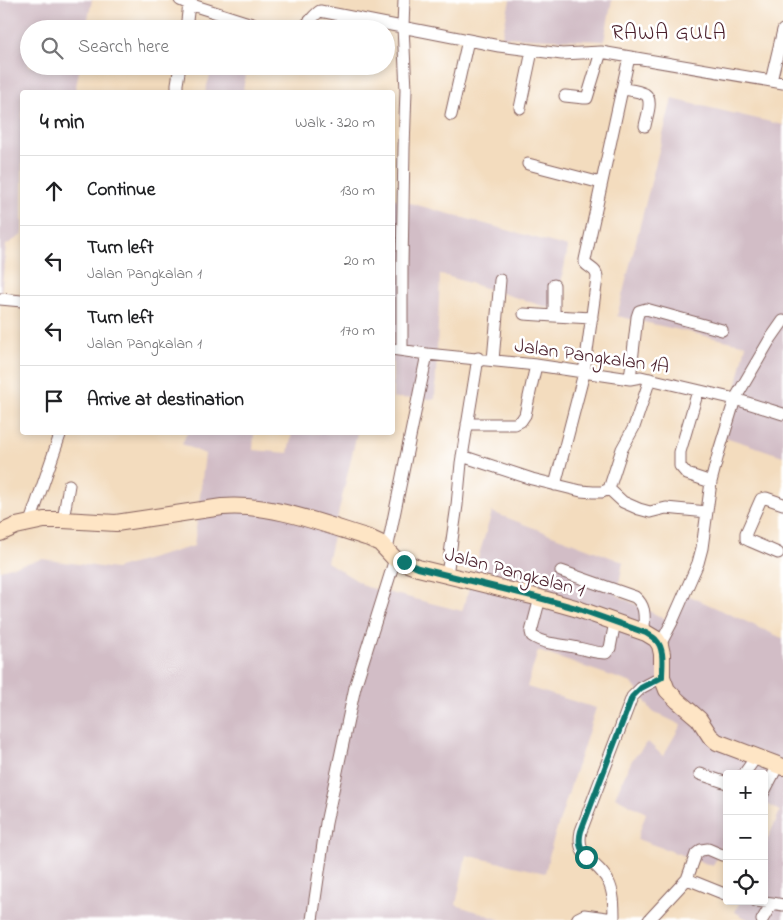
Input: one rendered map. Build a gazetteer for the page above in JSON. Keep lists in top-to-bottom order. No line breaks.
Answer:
{"streets":{"main road":["Jalan Pangkalan 1"],"street":["Jalan Pangkalan 1A"]},"districts":["RAWA GULA"],"page":{"search":"Search here","heading":["4 min","Walk · 320 m"],"list":[["Continue","130 m"],["Turn left","Jalan Pangkalan 1","20 m"],["Turn left","Jalan Pangkalan 1","170 m"],"Arrive at destination"],"map_buttons":["+","−"]}}
